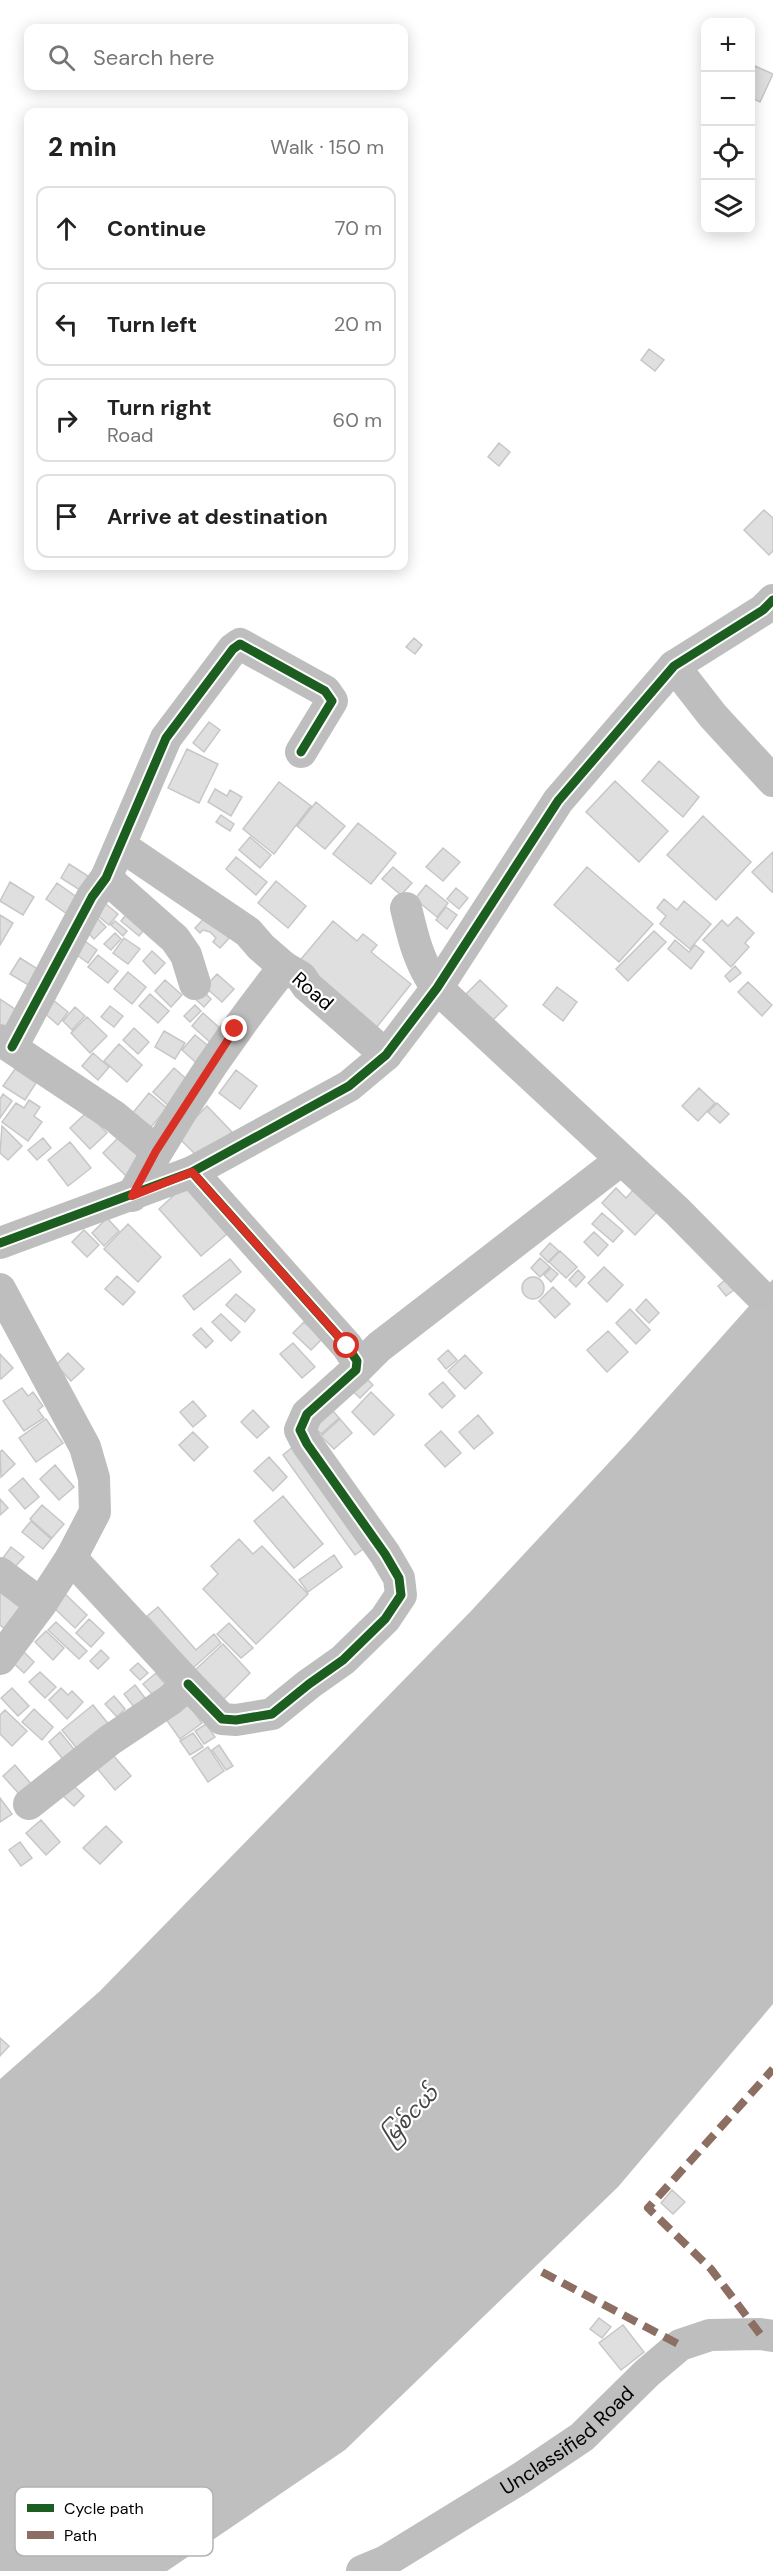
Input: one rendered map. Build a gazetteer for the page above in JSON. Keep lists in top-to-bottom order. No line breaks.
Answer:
{"streets":{"street":["Road","Unclassified Road"]},"water":["မြစ်ငယ်"],"legend":["Cycle path","Path"],"page":{"map_buttons":["+","−"],"search":"Search here","heading":["2 min","Walk · 150 m"],"list":[["Continue","70 m"],["Turn left","20 m"],["Turn right","Road","60 m"],"Arrive at destination"]}}
